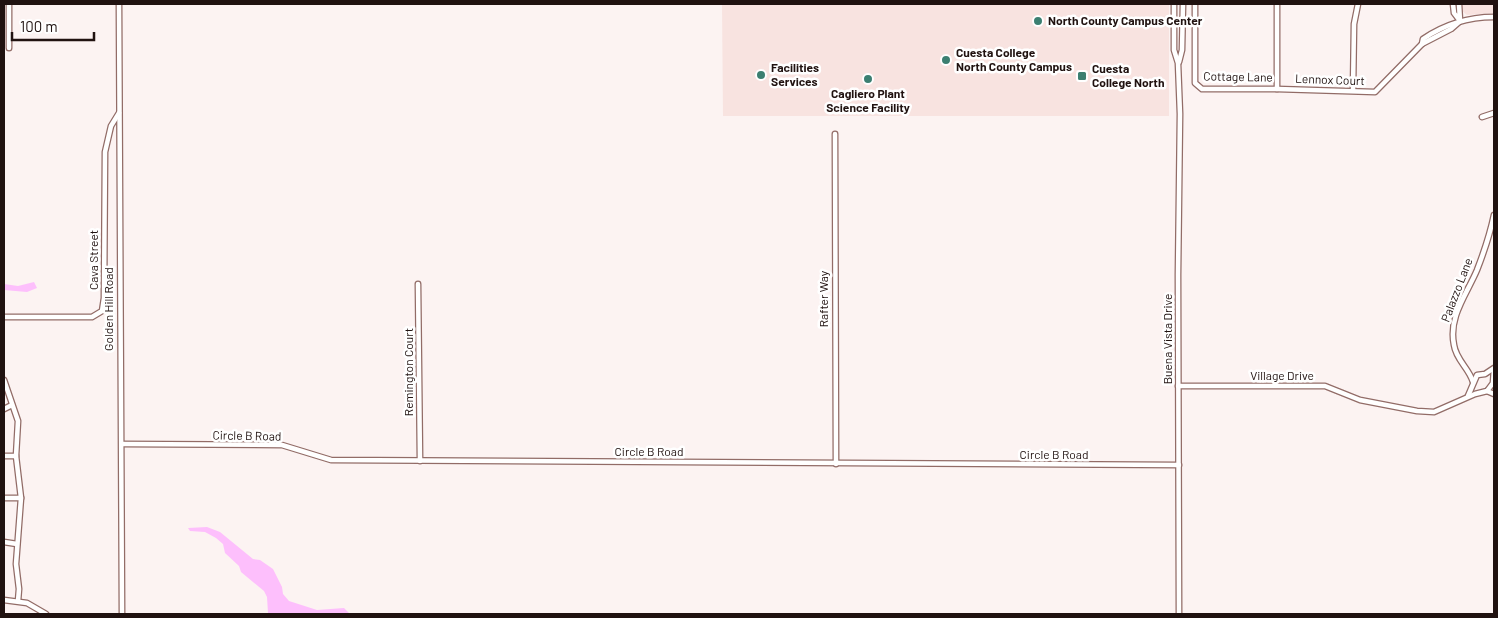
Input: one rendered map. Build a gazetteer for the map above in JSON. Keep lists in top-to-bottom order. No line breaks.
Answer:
{"streets":{"street":["Cottage Lane","Lennox Court","Cava Street","Palazzo Lane","Rafter Way","Golden Hill Road","Buena Vista Drive","Remington Court","Village Drive","Circle B Road"]},"crossings":[["Cottage Lane","Lennox Court"],["Cava Street","Golden Hill Road"],["Palazzo Lane","Village Drive"],["Rafter Way","Circle B Road"],["Golden Hill Road","Circle B Road"],["Buena Vista Drive","Village Drive"],["Buena Vista Drive","Circle B Road"],["Remington Court","Circle B Road"]],"places":{"other":["North County Campus Center","Cuesta College North County Campus","Facilities Services","Cagliero Plant Science Facility"],"transit":["Cuesta College North"]},"scale_bar":"100 m"}
